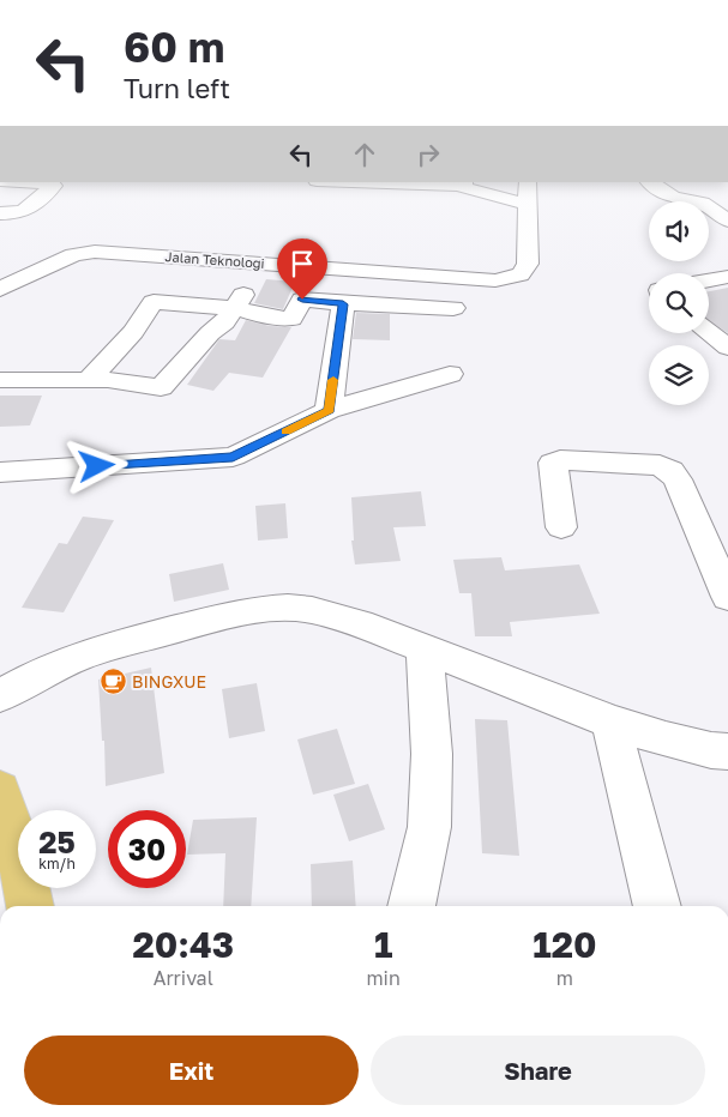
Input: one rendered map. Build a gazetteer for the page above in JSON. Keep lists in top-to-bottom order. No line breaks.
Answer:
{"streets":{"street":["Jalan Teknologi"]},"places":{"cafe":["BINGXUE"]},"page":{"turn":["60 m","Turn left"],"speed":"25 km/h","limit":"30","eta":["20:43","Arrival","1","min","120","m"],"buttons":["Exit","Share"]}}
